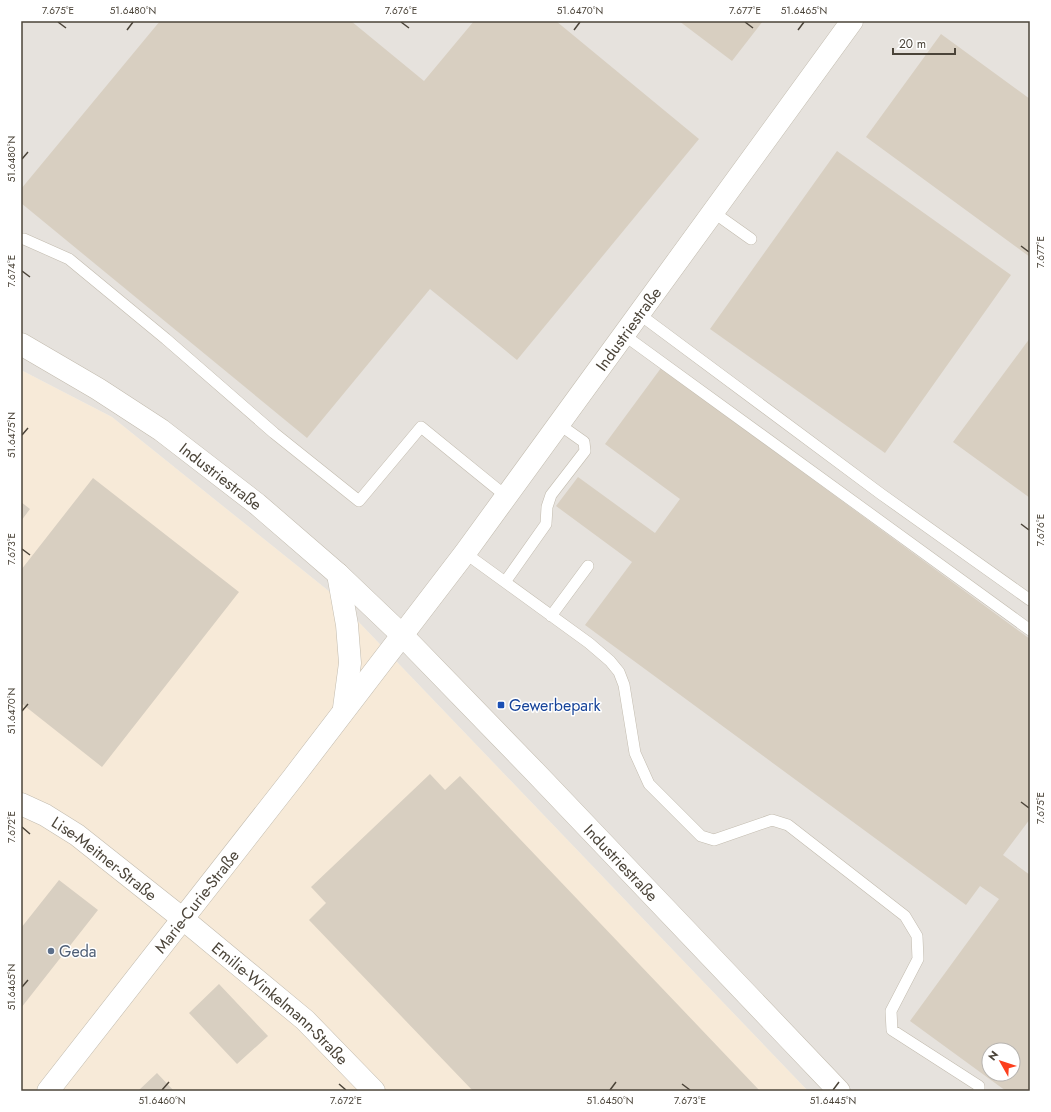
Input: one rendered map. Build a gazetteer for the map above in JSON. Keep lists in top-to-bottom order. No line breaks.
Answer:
{"streets":{"street":["Industriestraße","Lise-Meitner-Straße","Marie-Curie-Straße","Emilie-Winkelmann-Straße"]},"crossings":[["Industriestraße","Marie-Curie-Straße"],["Lise-Meitner-Straße","Marie-Curie-Straße"],["Lise-Meitner-Straße","Emilie-Winkelmann-Straße"],["Marie-Curie-Straße","Emilie-Winkelmann-Straße"]],"places":{"transit":["Gewerbepark"],"other":["Geda"]},"scale_bar":"20 m","north":"top left","coordinates":["7.675°E","51.6480°N","7.676°E","51.6470°N","7.677°E","51.6465°N","7.674°E","51.6475°N","7.673°E","7.672°E","51.6460°N","51.6450°N","51.6445°N"]}
